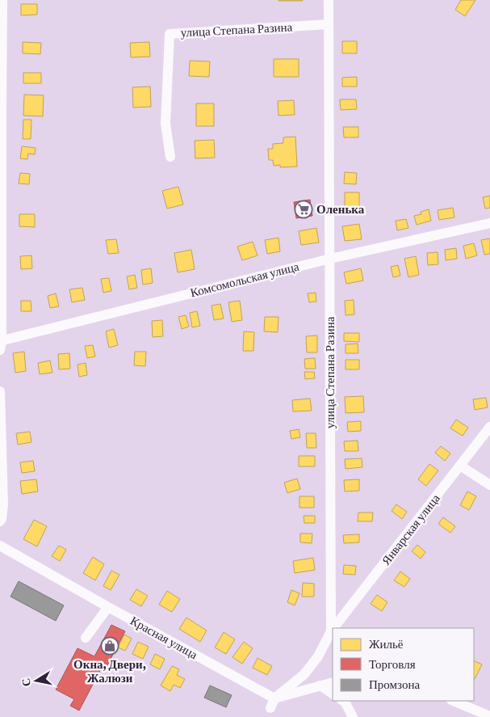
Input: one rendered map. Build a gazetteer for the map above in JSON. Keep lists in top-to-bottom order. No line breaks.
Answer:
{"streets":{"street":["улица Степана Разина","Комсомольская улица","Январская улица","Красная улица"]},"crossings":[["улица Степана Разина","Комсомольская улица"],["улица Степана Разина","Январская улица"],["улица Степана Разина","Красная улица"]],"places":{"supermarket":["Оленька"],"shop":["Окна, Двери, Жалюзи"]},"legend":["Жильё","Торговля","Промзона"],"north":"left"}
